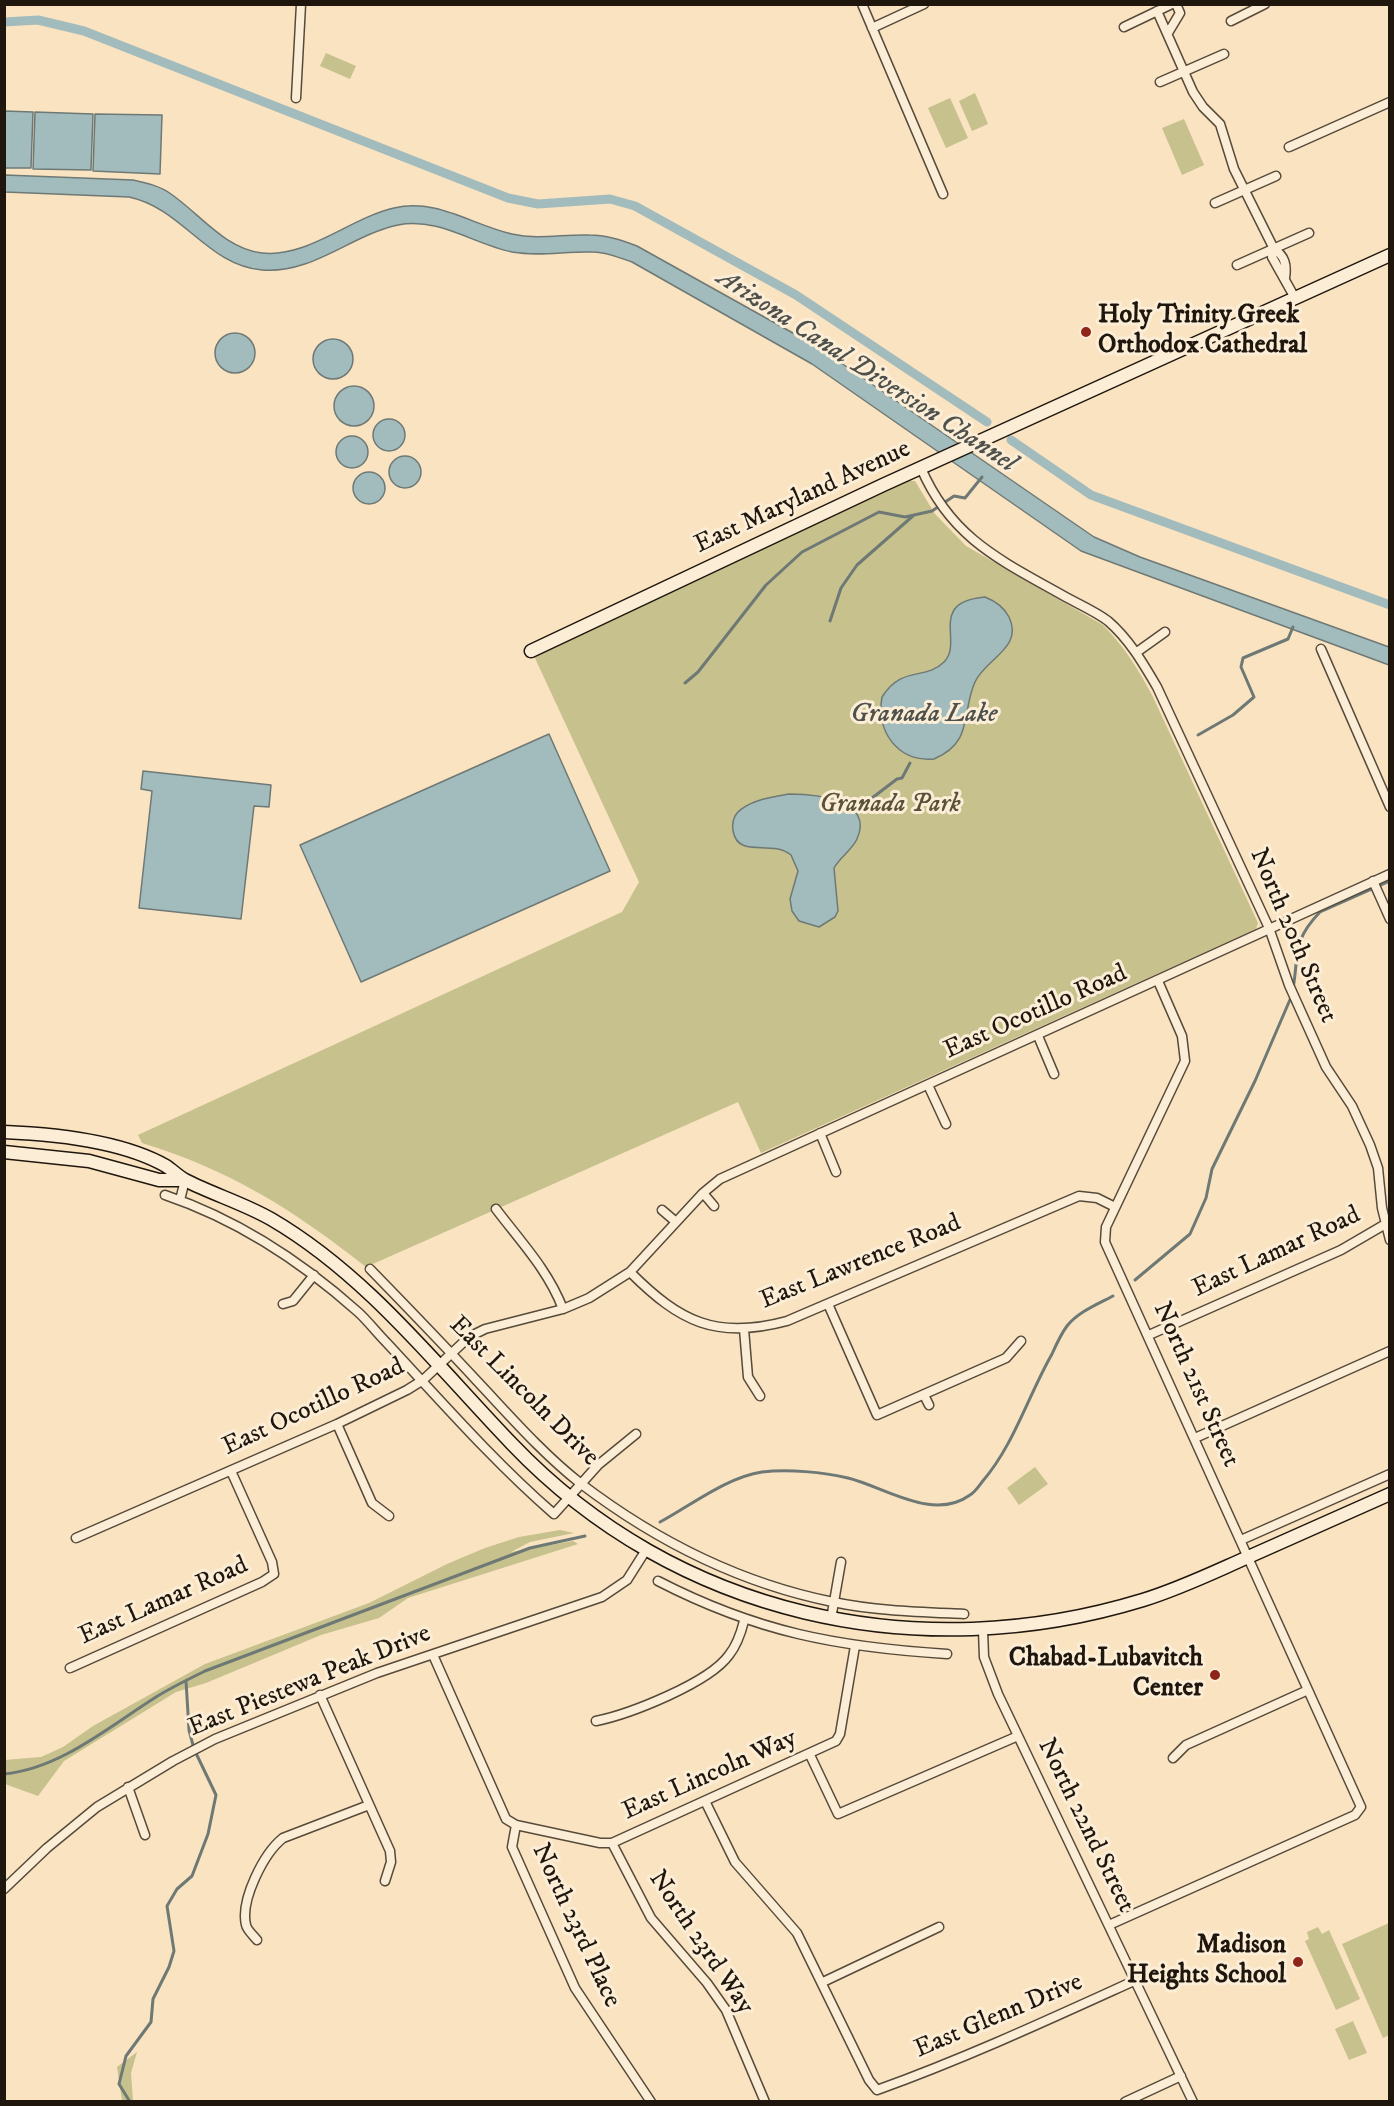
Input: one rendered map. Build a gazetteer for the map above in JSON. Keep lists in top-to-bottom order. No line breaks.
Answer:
{"streets":{"main road":["East Maryland Avenue","East Lincoln Drive"],"street":["North 20th Street","East Ocotillo Road","East Lamar Road","East Lawrence Road","North 21st Street","East Piestewa Peak Drive","East Lincoln Way","North 22nd Street","North 23rd Place","North 23rd Way","East Glenn Drive"]},"crossings":[["East Maryland Avenue","North 20th Street"],["North 20th Street","East Ocotillo Road"],["North 20th Street","East Lamar Road"],["East Ocotillo Road","East Lamar Road"],["East Ocotillo Road","East Lawrence Road"],["East Ocotillo Road","North 21st Street"],["East Ocotillo Road","East Lincoln Drive"],["East Lamar Road","North 21st Street"],["East Lawrence Road","North 21st Street"],["North 21st Street","East Lincoln Drive"],["North 21st Street","North 22nd Street"],["East Lincoln Drive","East Piestewa Peak Drive"],["East Lincoln Drive","North 22nd Street"],["East Piestewa Peak Drive","North 23rd Place"],["East Lincoln Way","North 23rd Place"],["East Lincoln Way","North 23rd Way"],["North 22nd Street","East Glenn Drive"]],"water":["Arizona Canal Diversion Channel","Granada Lake"],"parks":["Granada Park"],"places":["Holy Trinity Greek Orthodox Cathedral","Chabad-Lubavitch Center","Madison Heights School"]}
